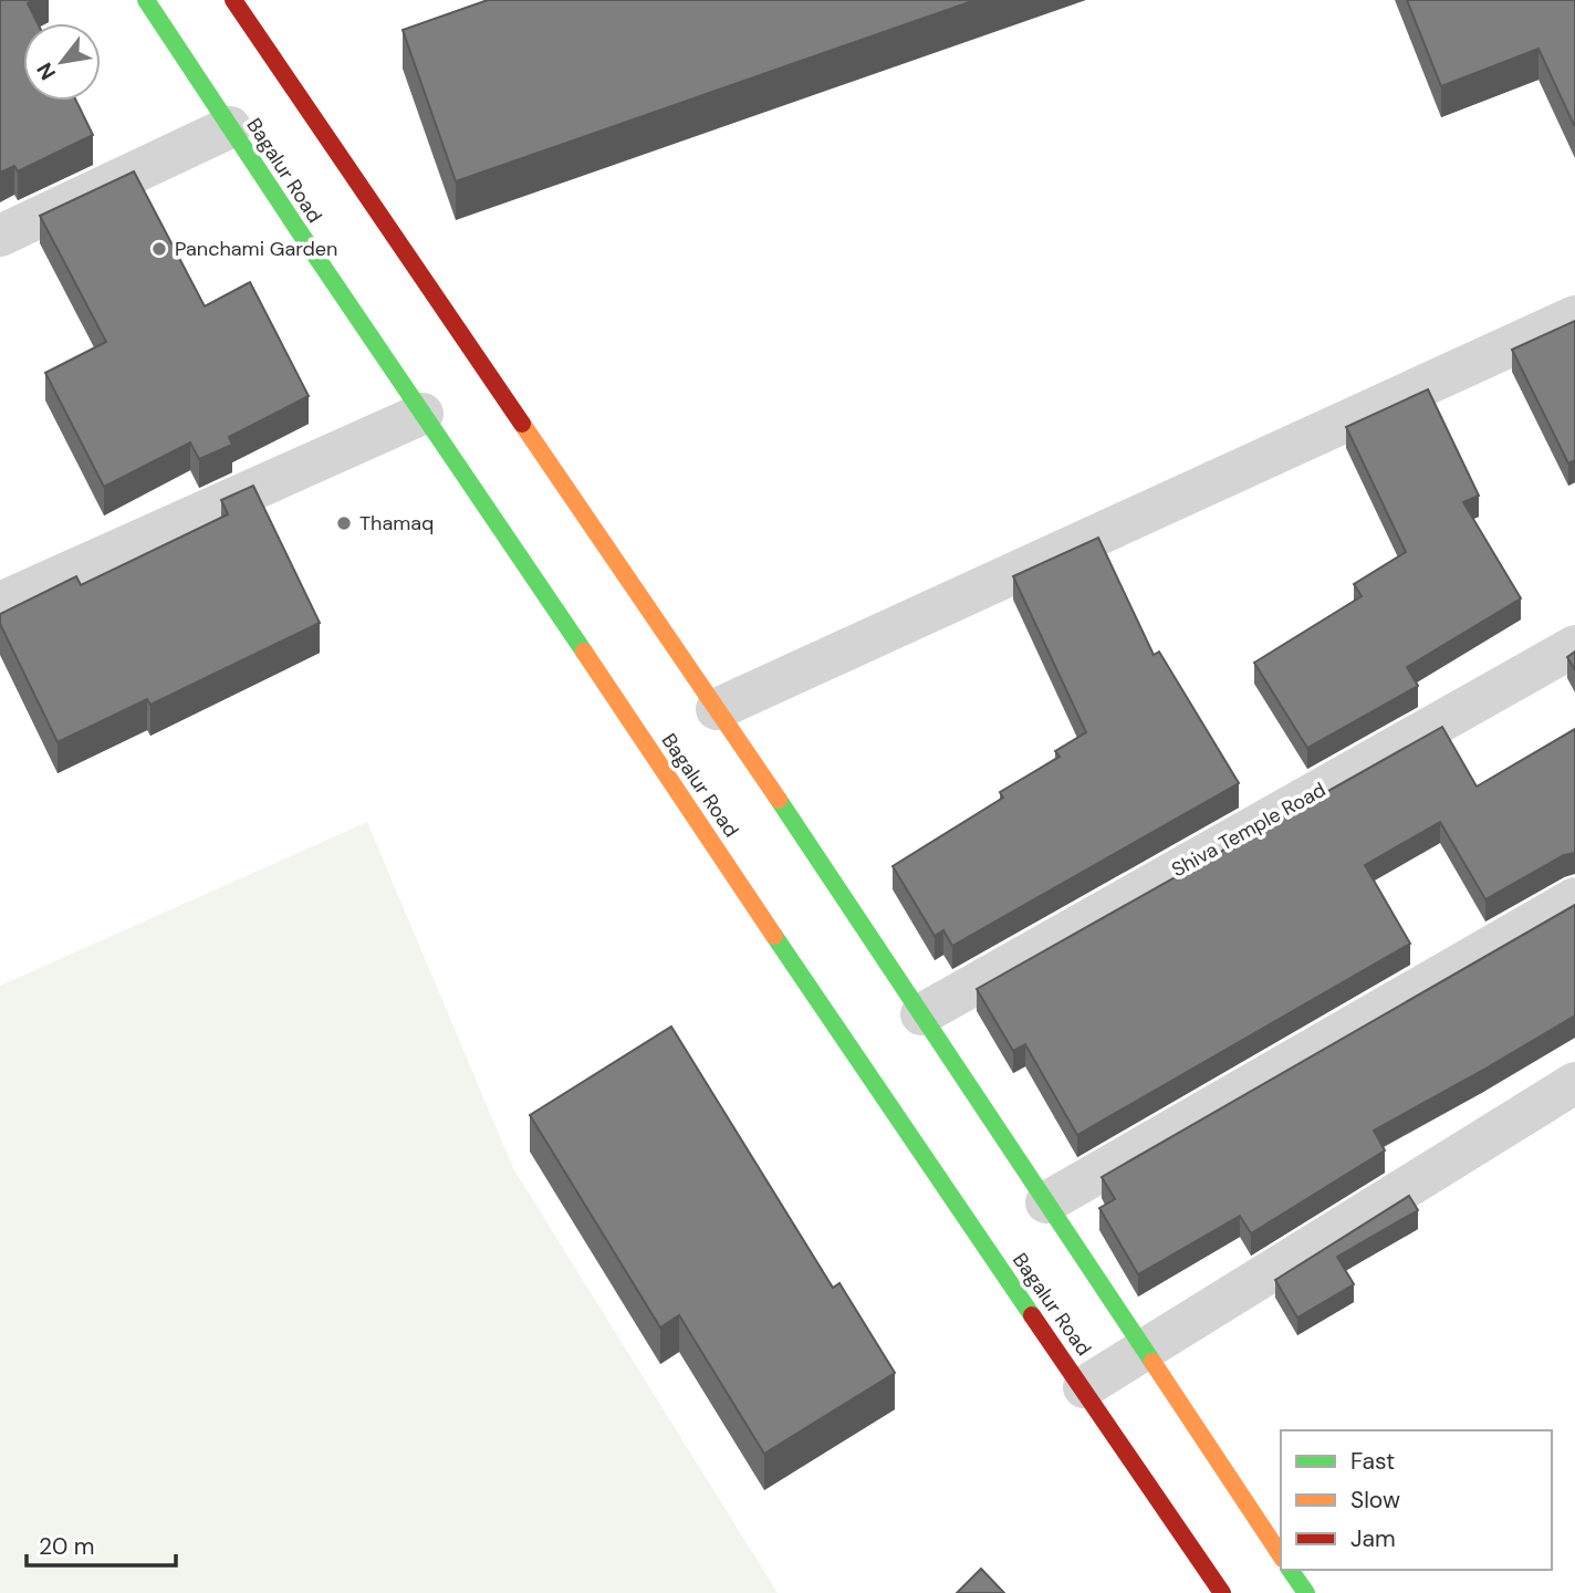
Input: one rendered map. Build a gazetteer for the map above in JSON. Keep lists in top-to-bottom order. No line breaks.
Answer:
{"streets":{"main road":["Bagalur Road"],"street":["Shiva Temple Road"]},"places":["Panchami Garden","Thamaq"],"legend":["Fast","Slow","Jam"],"scale_bar":"20 m","north":"bottom left"}
